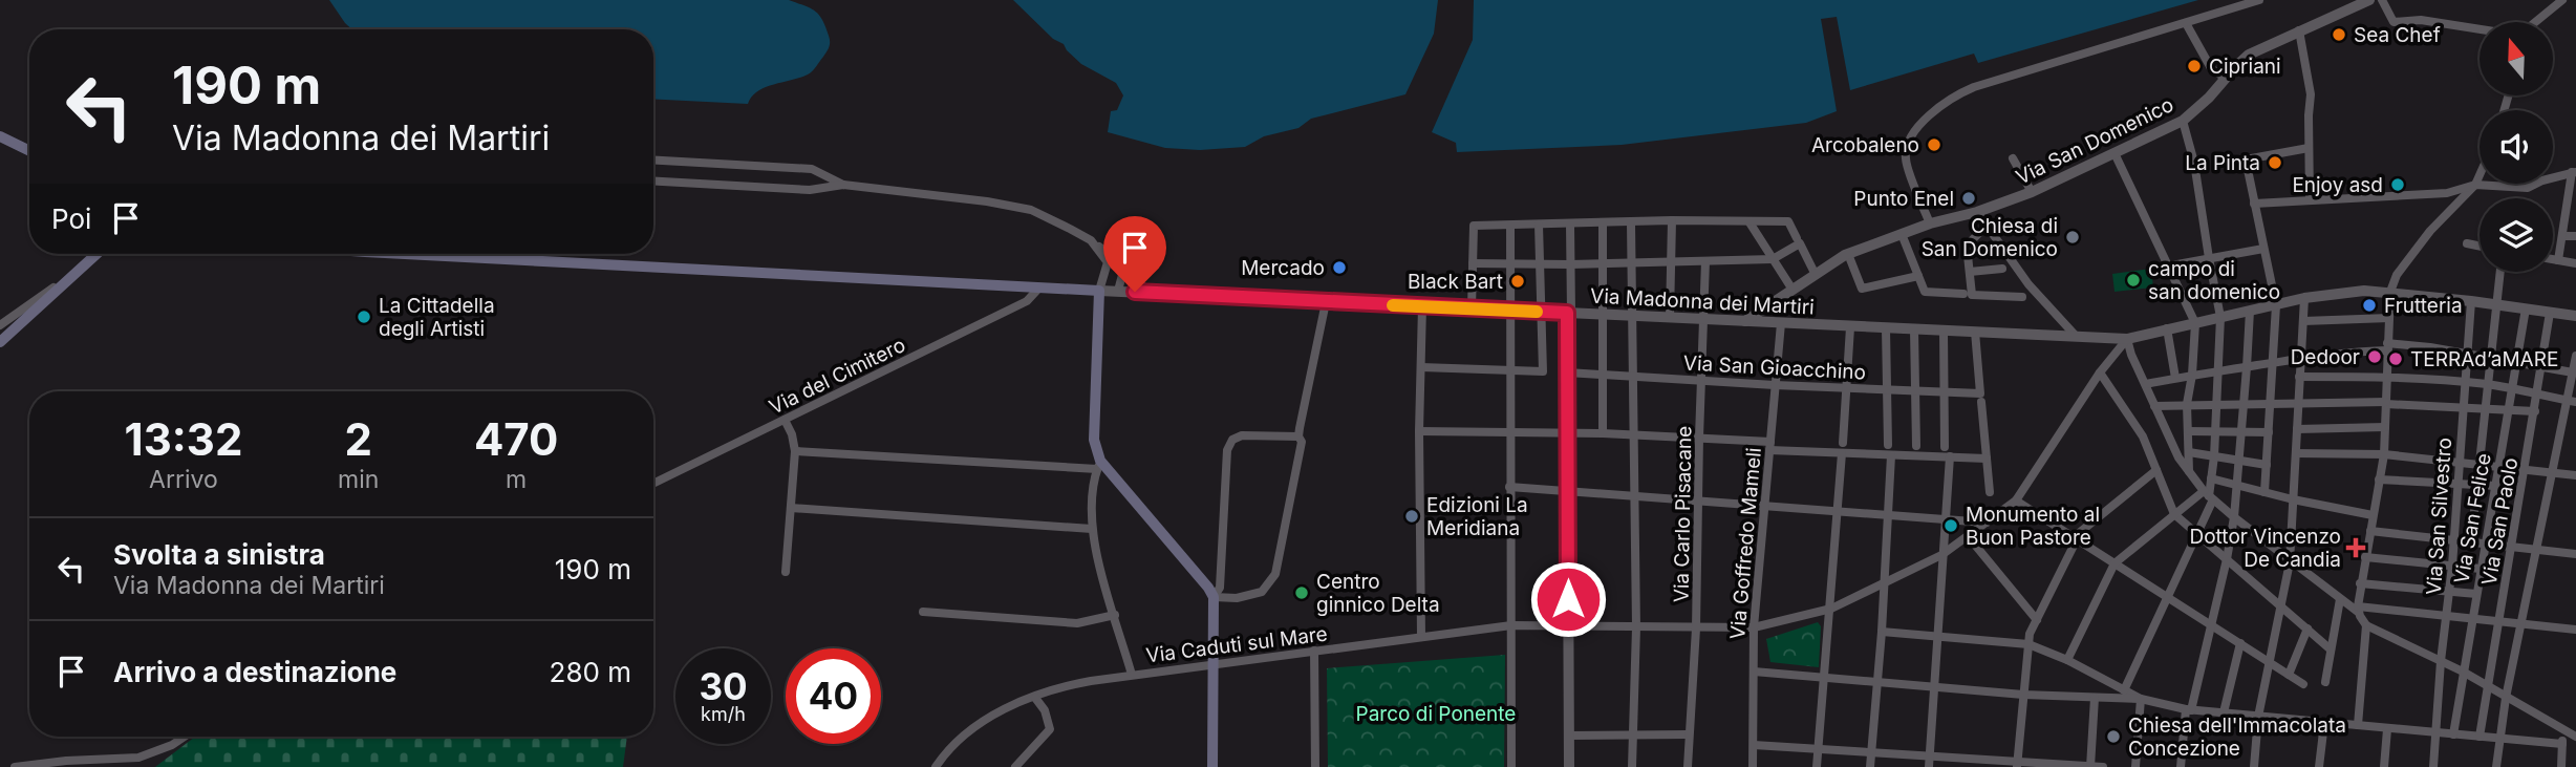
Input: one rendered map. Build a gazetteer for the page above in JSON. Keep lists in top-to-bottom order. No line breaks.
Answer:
{"streets":{"street":["Via San Domenico","Via Madonna dei Martiri","Via San Gioacchino","Via del Cimitero","Via Carlo Pisacane","Via San Silvestro","Via San Felice","Via San Paolo","Via Goffredo Mameli","Via Caduti sul Mare"]},"crossings":[["Via San Domenico","Via Madonna dei Martiri"],["Via Madonna dei Martiri","Via Carlo Pisacane"],["Via Madonna dei Martiri","Via San Silvestro"],["Via Madonna dei Martiri","Via San Felice"],["Via Madonna dei Martiri","Via San Paolo"],["Via Madonna dei Martiri","Via Goffredo Mameli"],["Via Madonna dei Martiri","Via Caduti sul Mare"],["Via San Gioacchino","Via Carlo Pisacane"],["Via San Gioacchino","Via Goffredo Mameli"],["Via Carlo Pisacane","Via Caduti sul Mare"],["Via Goffredo Mameli","Via Caduti sul Mare"]],"parks":["Parco di Ponente"],"places":{"other":["Sea Chef","Cipriani","Arcobaleno","La Pinta","Enjoy asd","Punto Enel","Chiesa di San Domenico","Mercado","campo di san domenico","Black Bart","Frutteria","La Cittadella degli Artisti","Dedoor","TERRAd’aMARE","Edizioni La Meridiana","Monumento al Buon Pastore","Centro ginnico Delta","Chiesa dell'Immacolata Concezione"],"health":["Dottor Vincenzo De Candia"]},"north":"top","page":{"turn":["190 m","Via Madonna dei Martiri"],"then":"Poi","eta":["13:32","Arrivo","2","min","470","m"],"list":[{"name":"Svolta a sinistra","note":"Via Madonna dei Martiri","value":"190 m"},{"name":"Arrivo a destinazione","value":"280 m"}],"speed":"30 km/h","limit":"40"}}
